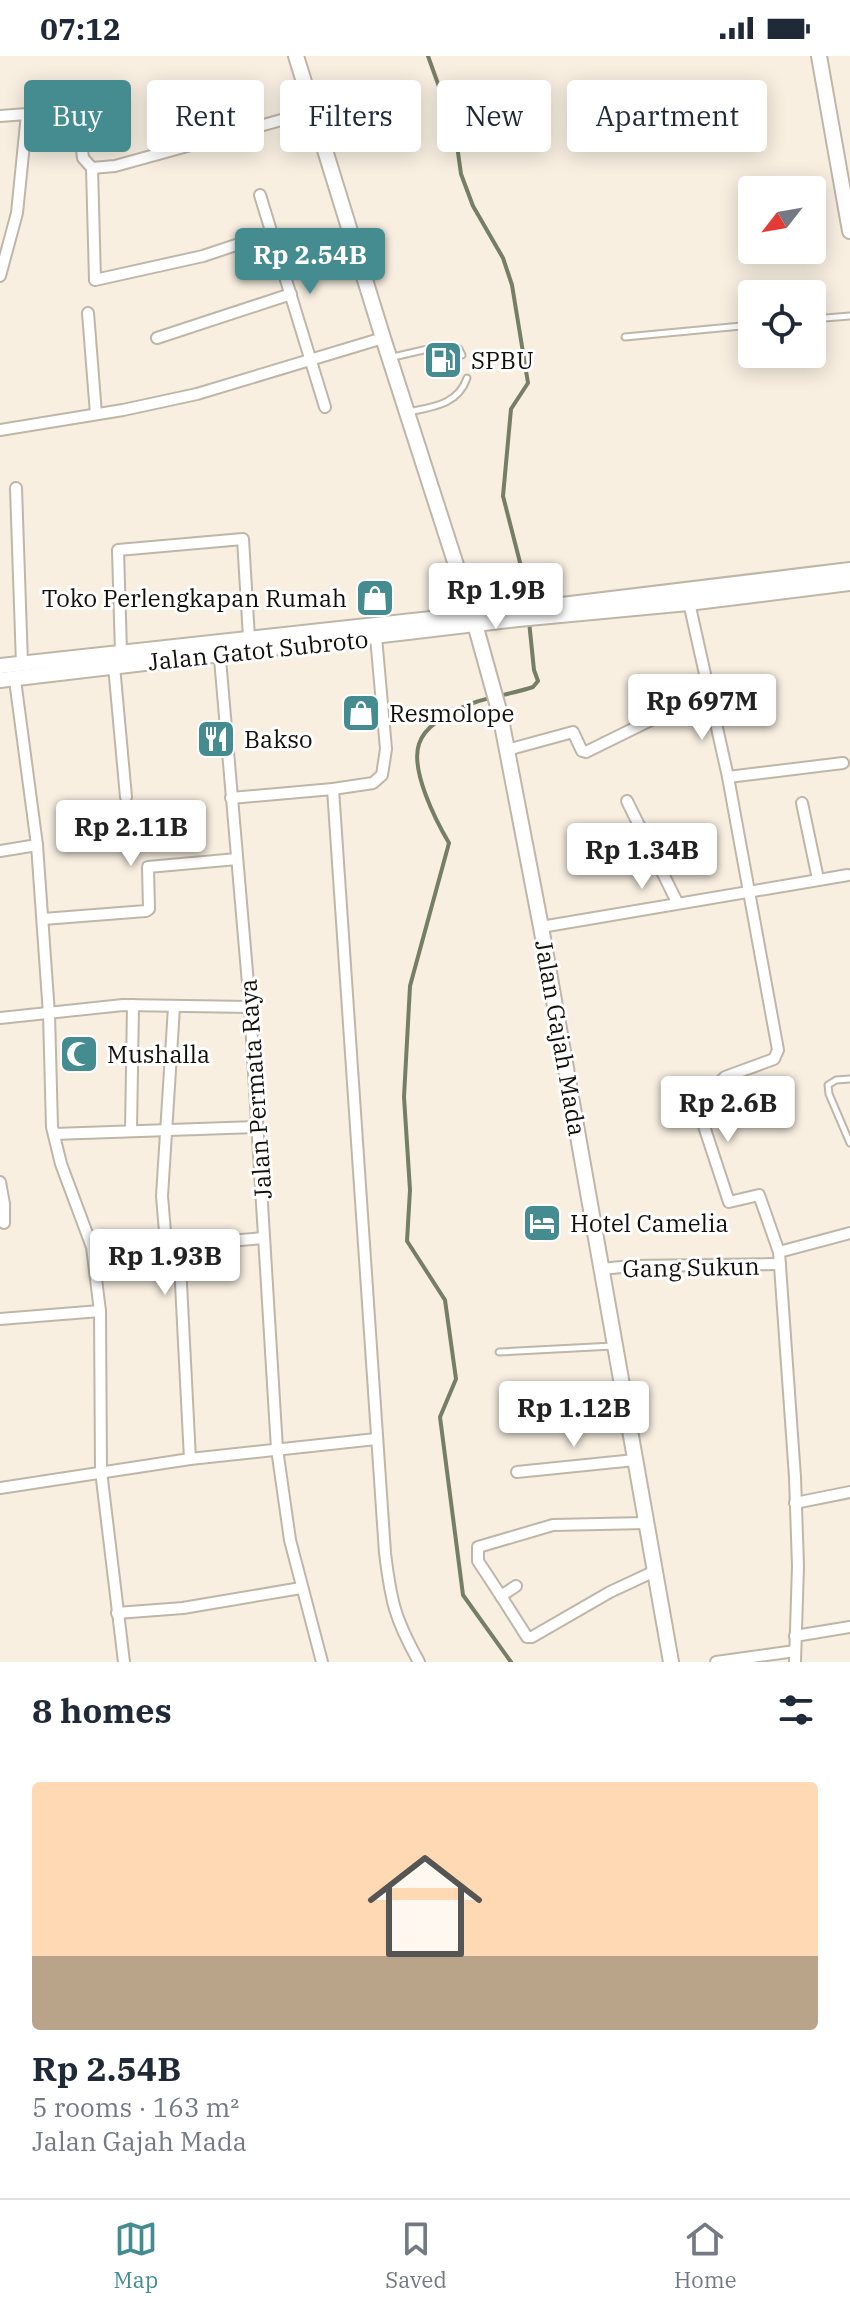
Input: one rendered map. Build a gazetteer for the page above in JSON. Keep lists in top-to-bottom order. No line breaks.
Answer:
{"streets":{"main road":["Jalan Gatot Subroto","Jalan Gajah Mada"],"street":["Jalan Permata Raya","Gang Sukun"]},"crossings":[["Jalan Gatot Subroto","Jalan Gajah Mada"],["Jalan Gatot Subroto","Jalan Permata Raya"],["Jalan Gajah Mada","Gang Sukun"]],"places":{"fuel station":["SPBU"],"shop":["Toko Perlengkapan Rumah","Resmolope"],"restaurant":["Bakso"],"mosque":["Mushalla"],"hotel":["Hotel Camelia"]},"north":"bottom left","page":{"status":"07:12","chip":["Buy","Rent","Filters","New","Apartment"],"price":["Rp 2.54B","Rp 1.9B","Rp 697M","Rp 2.11B","Rp 1.34B","Rp 2.6B","Rp 1.93B","Rp 1.12B"],"heading":"8 homes","list":[{"name":"Rp 2.54B","note":"5 rooms · 163 m² · Jalan Gajah Mada"}],"tabs":["Map","Saved","Home"]}}
